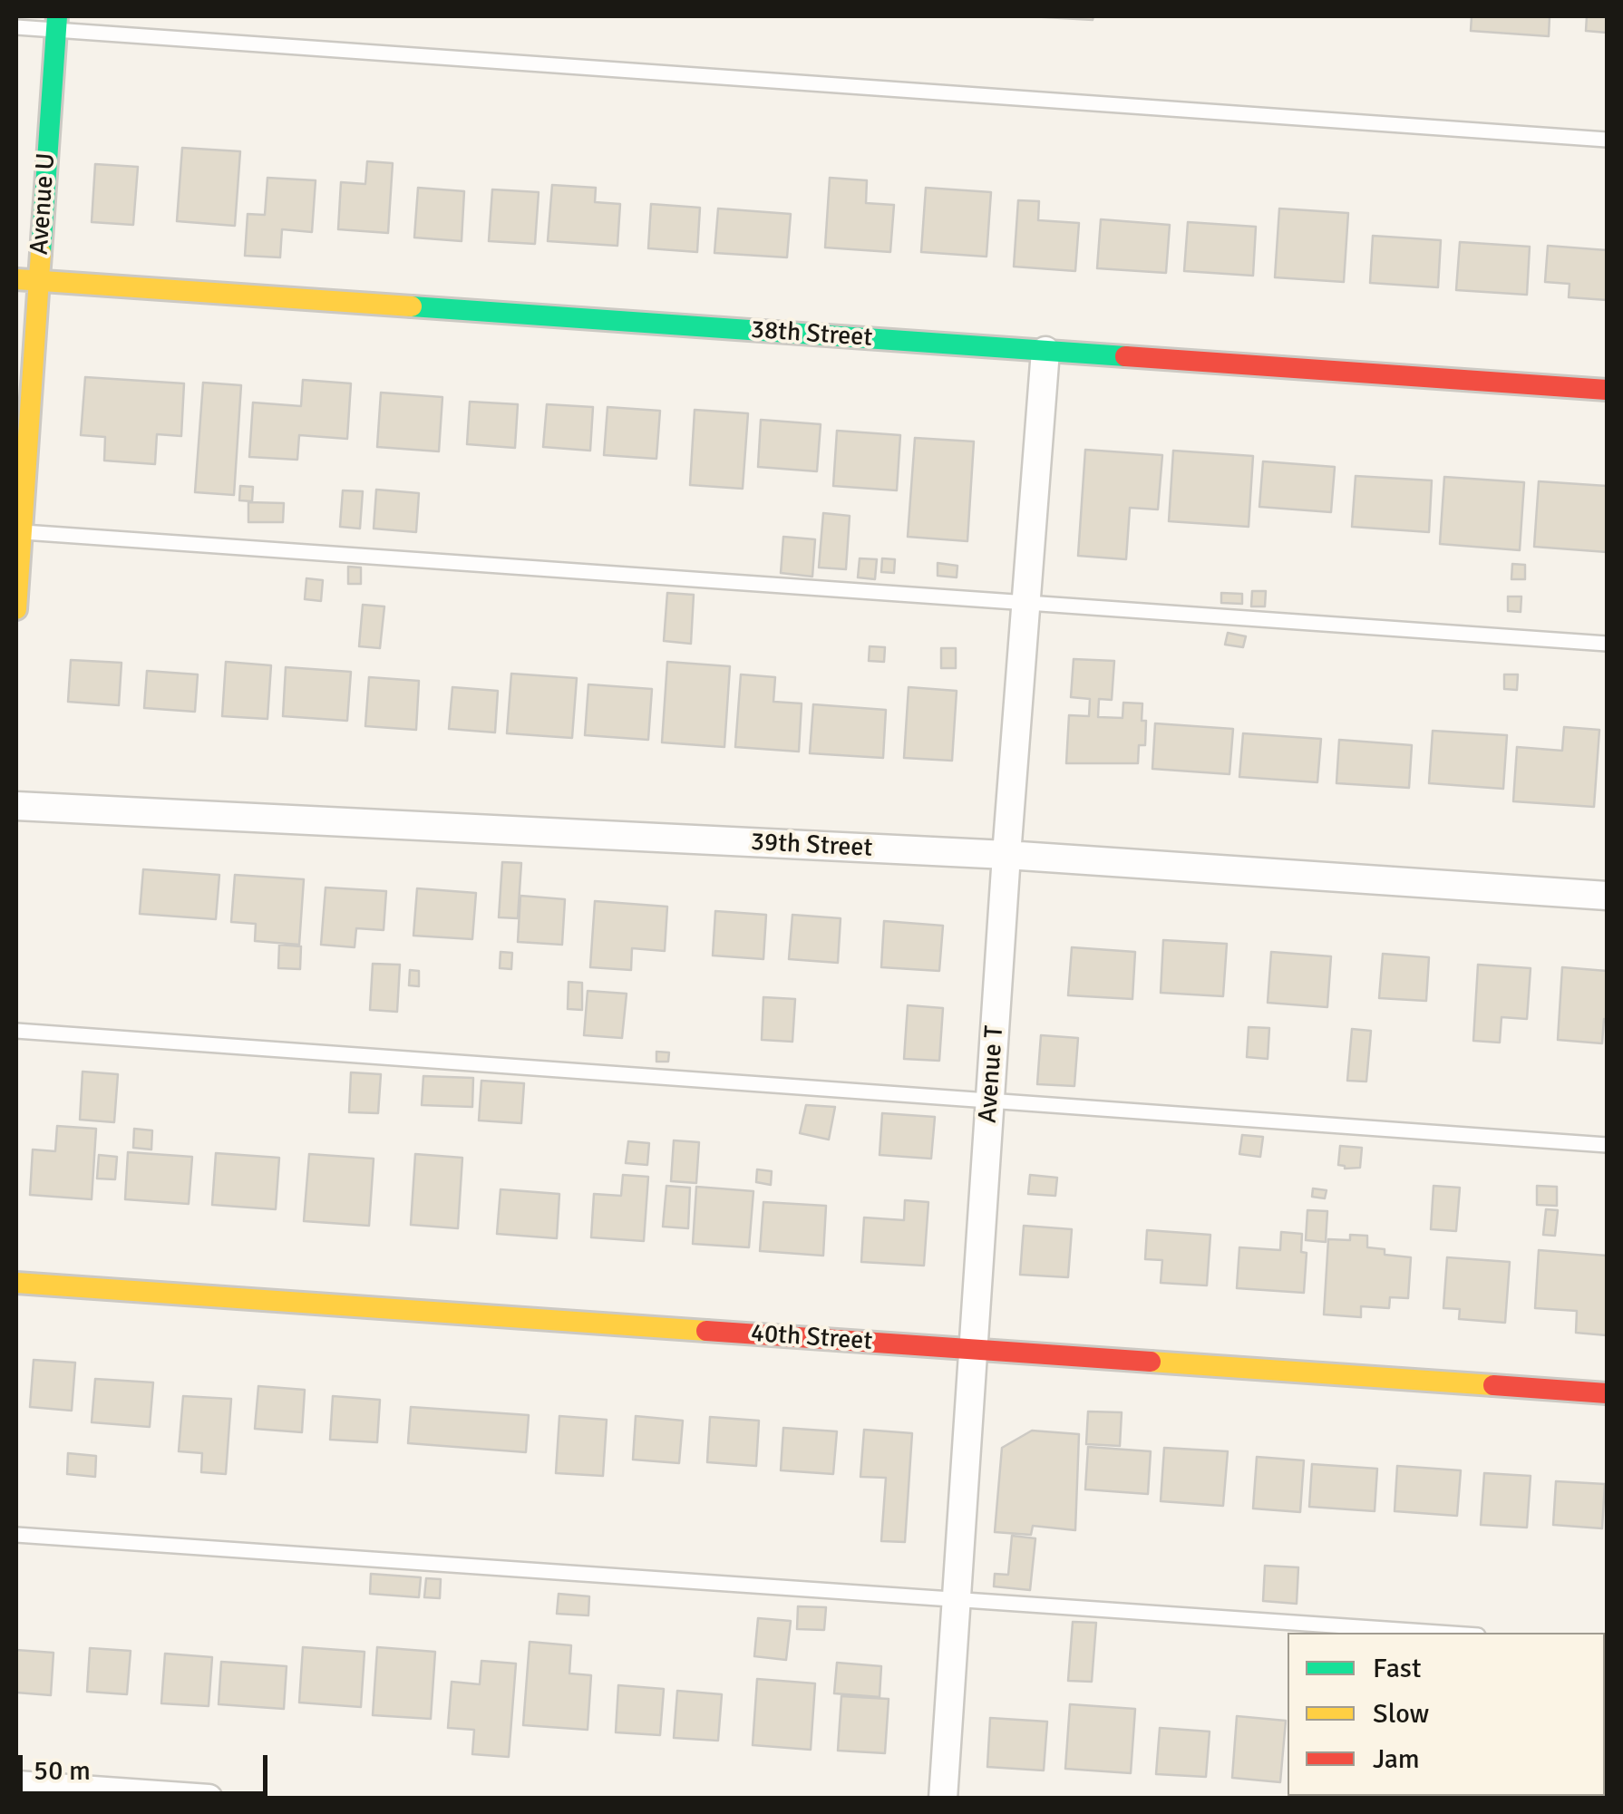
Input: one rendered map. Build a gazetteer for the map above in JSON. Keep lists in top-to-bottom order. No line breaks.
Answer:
{"streets":{"street":["Avenue U","38th Street","39th Street","Avenue T","40th Street"]},"crossings":[["Avenue U","38th Street"],["38th Street","Avenue T"],["39th Street","Avenue T"],["Avenue T","40th Street"]],"legend":["Fast","Slow","Jam"],"scale_bar":"50 m"}
